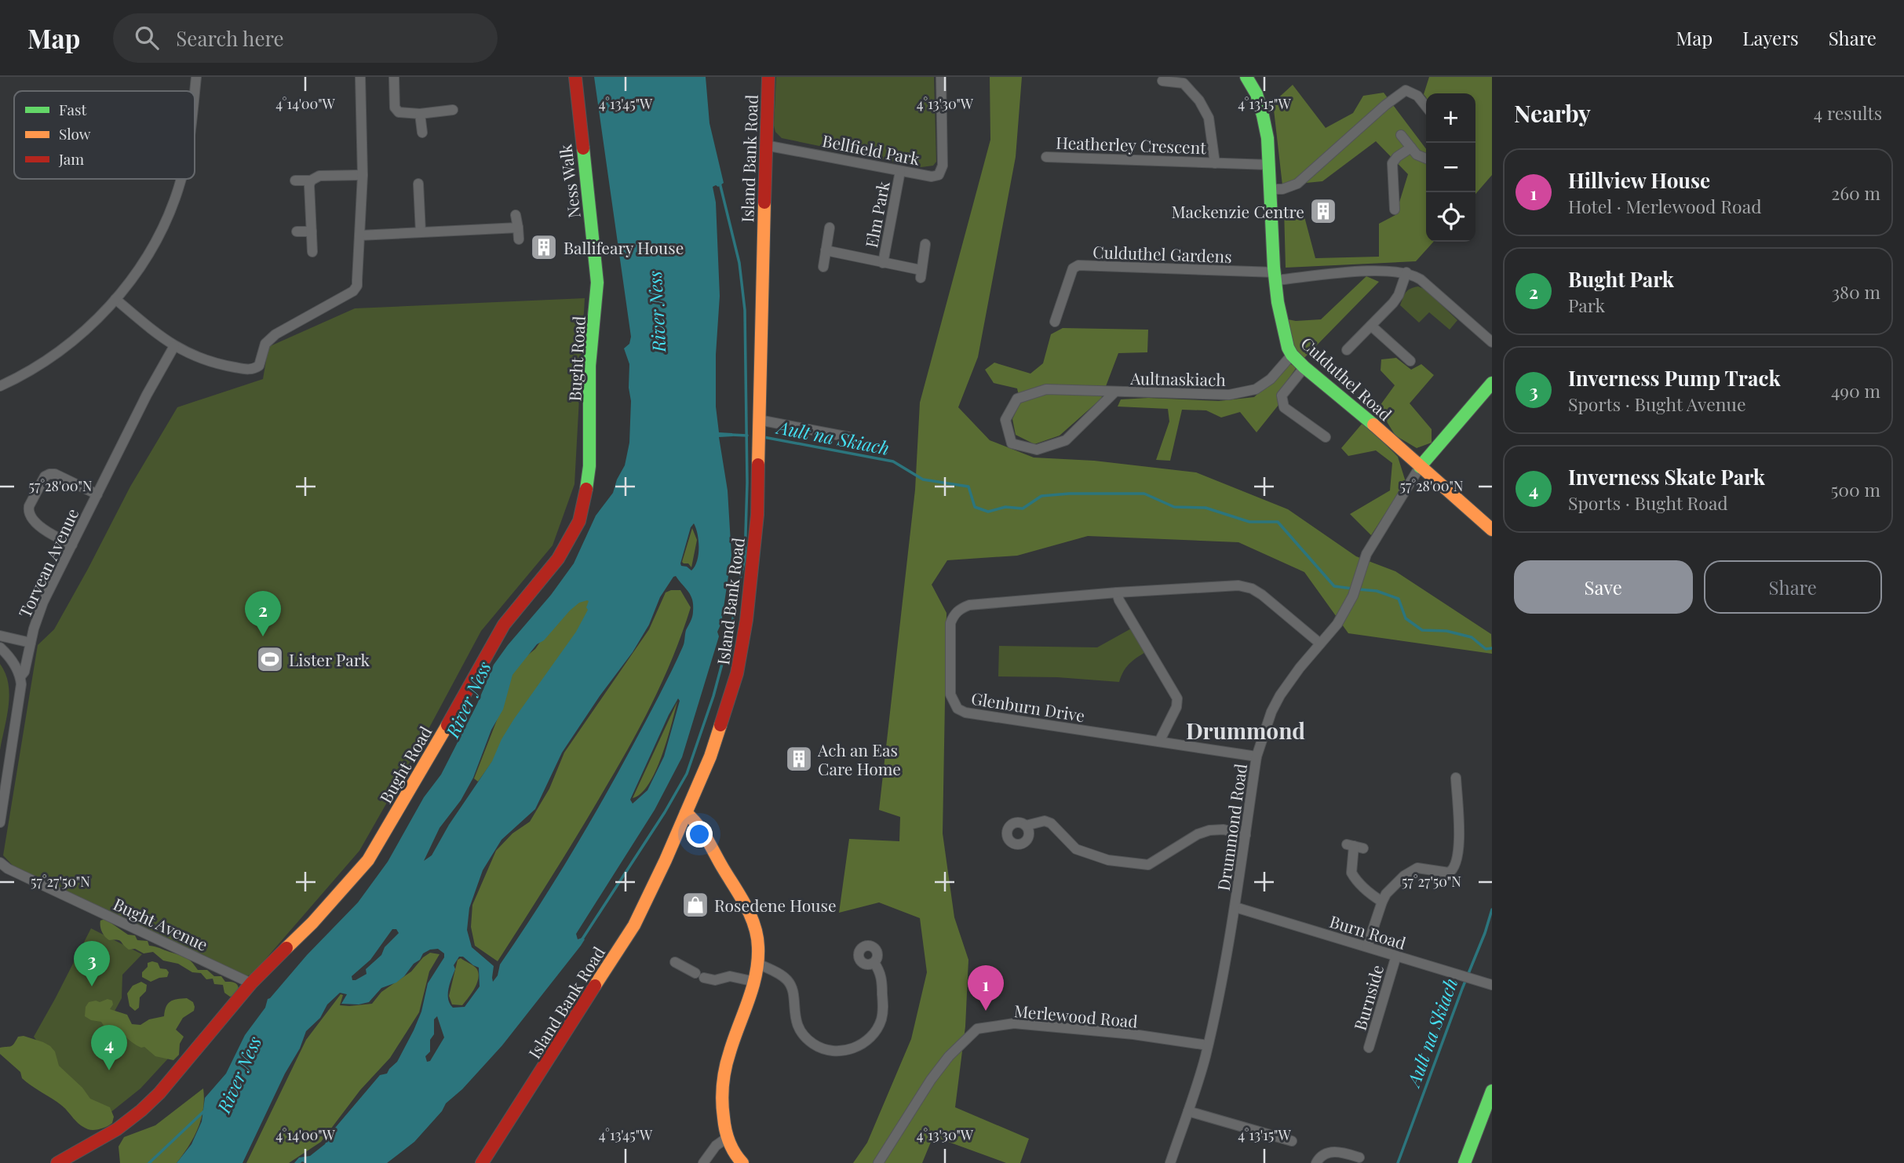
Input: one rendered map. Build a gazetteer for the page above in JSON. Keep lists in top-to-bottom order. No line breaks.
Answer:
{"streets":{"street":["Heatherley Crescent","Bellfield Park","Island Bank Road","Ness Walk","Elm Park","Culduthel Gardens","Bught Road","Aultnaskiach","Culduthel Road","Torvean Avenue","Glenburn Drive","Drummond Road","Bught Avenue","Burn Road","Burnside","Merlewood Road"]},"crossings":[["Heatherley Crescent","Culduthel Road"],["Bellfield Park","Island Bank Road"],["Bellfield Park","Elm Park"],["Ness Walk","Bught Road"],["Culduthel Gardens","Culduthel Road"],["Bught Road","Bught Avenue"],["Aultnaskiach","Culduthel Road"],["Culduthel Road","Drummond Road"],["Glenburn Drive","Drummond Road"],["Drummond Road","Burn Road"],["Drummond Road","Merlewood Road"],["Burn Road","Burnside"]],"districts":["Drummond"],"water":["River Ness","Ault na Skiach"],"places":{"building":["Mackenzie Centre","Ballifeary House","Ach an Eas Care Home"],"sports":["Lister Park"],"shop":["Rosedene House"]},"legend":["Fast","Slow","Jam"],"page":{"header":"Map","search":"Search here","nav":["Map","Layers","Share"],"heading":["Nearby","4 results"],"map_buttons":["+","−"],"list":[{"mark":"1","name":"Hillview House","note":"Hotel · Merlewood Road","value":"260 m"},{"mark":"2","name":"Bught Park","note":"Park","value":"380 m"},{"mark":"3","name":"Inverness Pump Track","note":"Sports · Bught Avenue","value":"490 m"},{"mark":"4","name":"Inverness Skate Park","note":"Sports · Bught Road","value":"500 m"}],"buttons":["Save","Share"],"pins":["2","3","1","4"]},"coordinates":["4°14'00\"W","4°13'45\"W","4°13'30\"W","4°13'15\"W","57°28'00\"N","57°27'50\"N"]}
